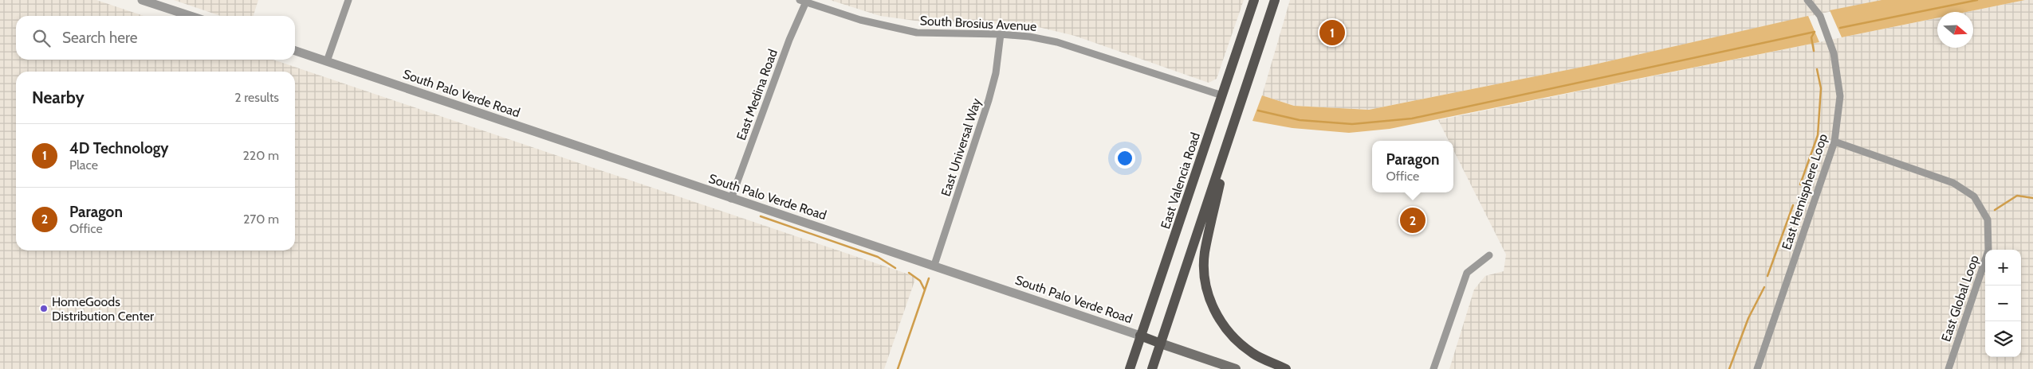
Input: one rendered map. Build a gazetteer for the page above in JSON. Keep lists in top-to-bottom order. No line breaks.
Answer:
{"streets":{"main road":["South Palo Verde Road","East Valencia Road"],"street":["South Brosius Avenue","East Medina Road","East Universal Way","East Hemisphere Loop","East Global Loop"]},"crossings":[["South Brosius Avenue","East Medina Road"],["South Brosius Avenue","East Universal Way"],["South Brosius Avenue","East Valencia Road"],["South Palo Verde Road","East Medina Road"],["South Palo Verde Road","East Universal Way"],["South Palo Verde Road","East Valencia Road"],["East Hemisphere Loop","East Global Loop"]],"places":["HomeGoods Distribution Center"],"north":"right","page":{"search":"Search here","pins":["1","2"],"heading":["Nearby","2 results"],"list":[{"mark":"1","name":"4D Technology","note":"Place","value":"220 m"},{"mark":"2","name":"Paragon","note":"Office","value":"270 m"}],"popup":["Paragon","Office"],"map_buttons":["+","−"]}}
